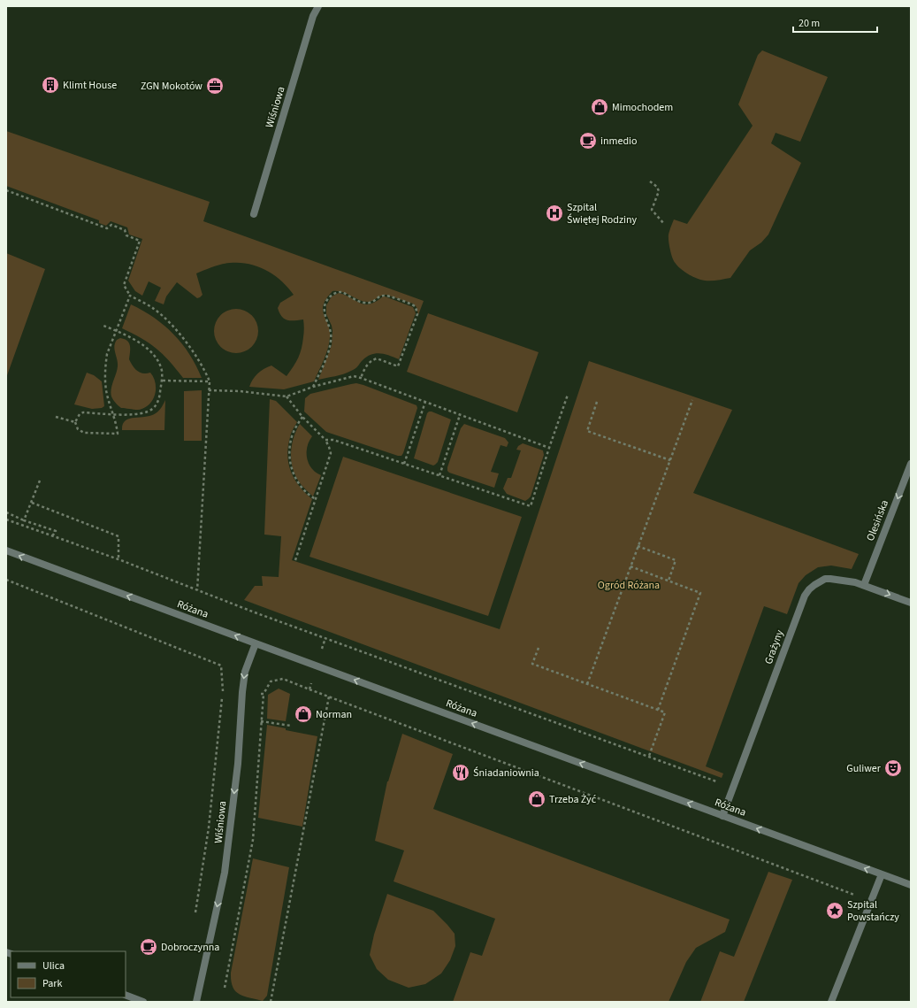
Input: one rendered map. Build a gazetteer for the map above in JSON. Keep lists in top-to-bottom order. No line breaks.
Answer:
{"streets":{"street":["Wiśniowa","Olesińska","Różana","Grażyny"]},"crossings":[["Wiśniowa","Różana"],["Olesińska","Grażyny"],["Różana","Grażyny"]],"one_way":["Wiśniowa","Olesińska","Różana"],"parks":["Ogród Różana"],"places":{"building":["Klimt House"],"office":["ZGN Mokotów"],"shop":["Mimochodem","Norman","Trzeba Żyć"],"cafe":["inmedio","Dobroczynna"],"hospital":["Szpital Świętej Rodziny"],"theatre":["Guliwer"],"restaurant":["Śniadaniownia"],"place":["Szpital Powstańczy"]},"legend":["Ulica","Park"],"scale_bar":"20 m"}
